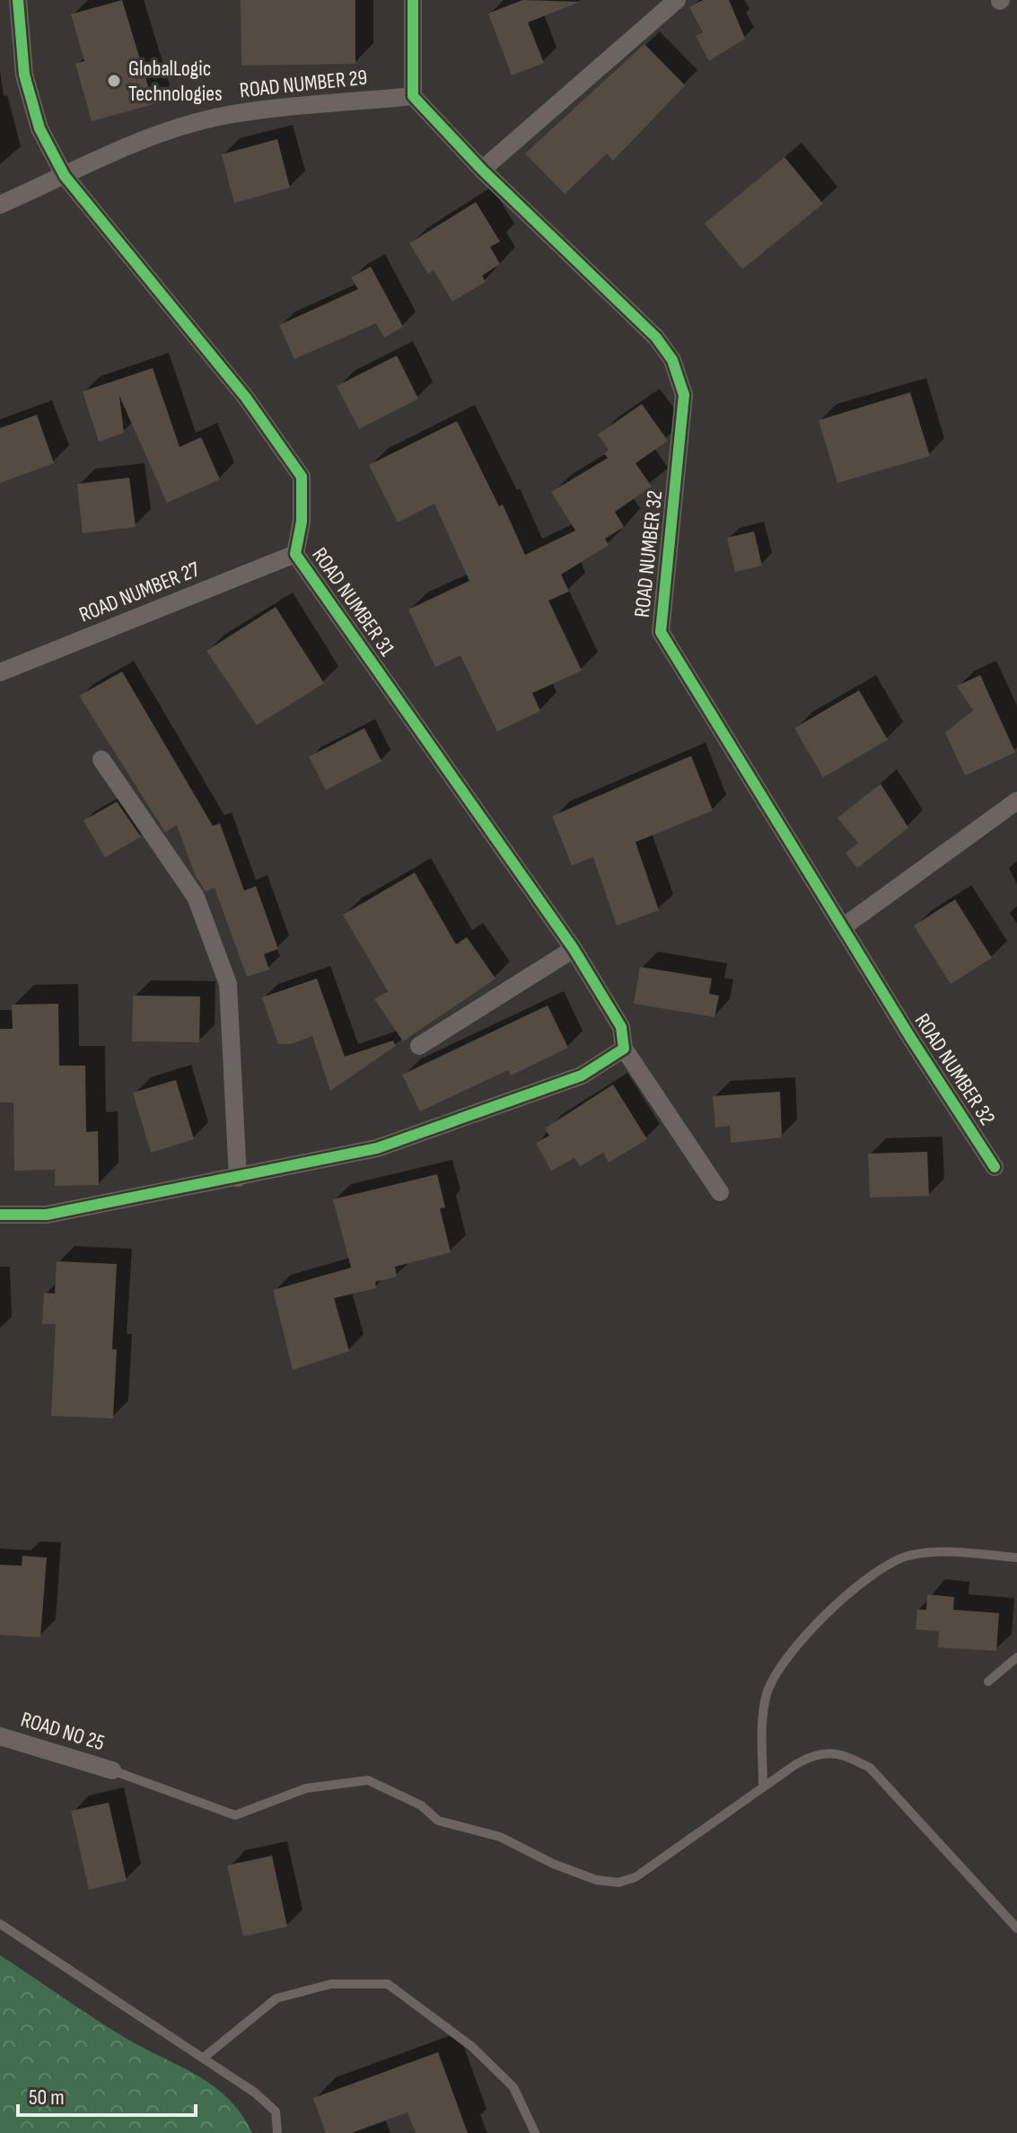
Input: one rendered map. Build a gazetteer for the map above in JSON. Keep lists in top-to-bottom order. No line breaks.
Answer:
{"streets":{"street":["ROAD NUMBER 29","ROAD NUMBER 32","ROAD NUMBER 27","ROAD NUMBER 31","ROAD NO 25"]},"crossings":[["ROAD NUMBER 29","ROAD NUMBER 32"],["ROAD NUMBER 29","ROAD NUMBER 31"],["ROAD NUMBER 27","ROAD NUMBER 31"]],"places":["GlobalLogic Technologies"],"scale_bar":"50 m"}
